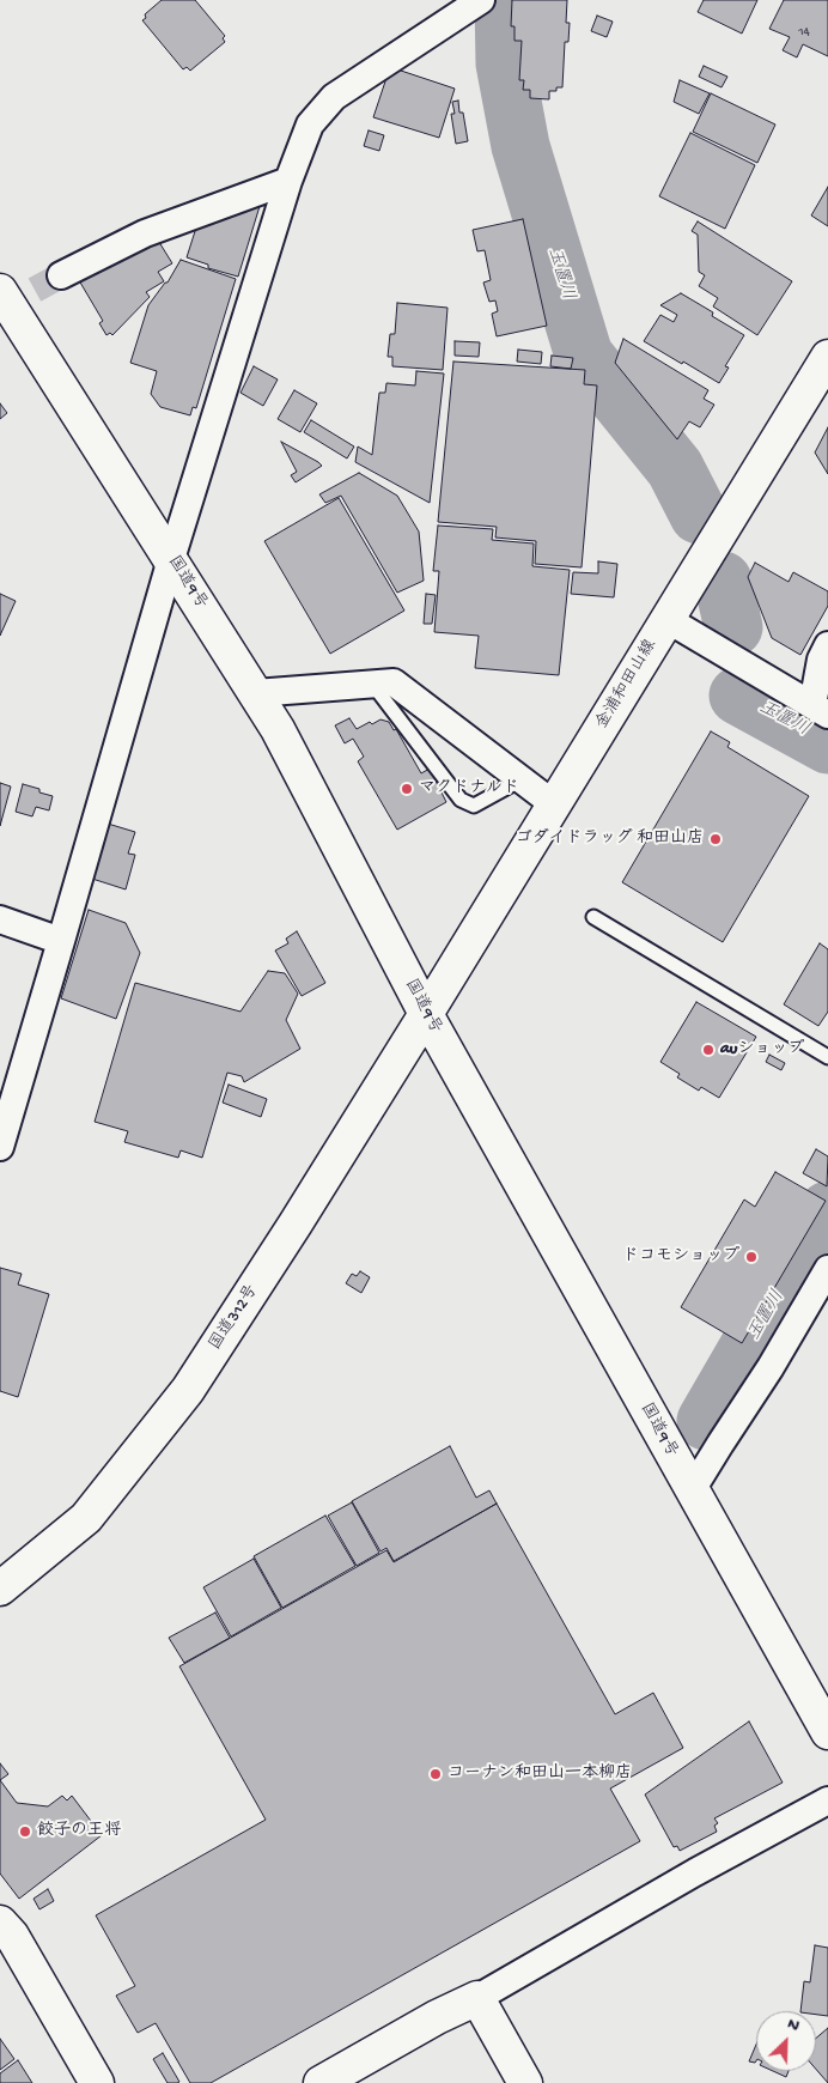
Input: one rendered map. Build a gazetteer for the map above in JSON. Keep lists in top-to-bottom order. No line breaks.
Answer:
{"streets":{"main road":["国道9号","金浦和田山線","国道312号"]},"crossings":[["国道9号","金浦和田山線"],["国道9号","国道312号"],["金浦和田山線","国道312号"]],"water":["玉置川"],"places":["マクドナルド","ゴダイドラッグ 和田山店","auショップ","ドコモショップ","コーナン和田山一本柳店","餃子の王将"],"house_numbers":["14"],"north":"top right"}
